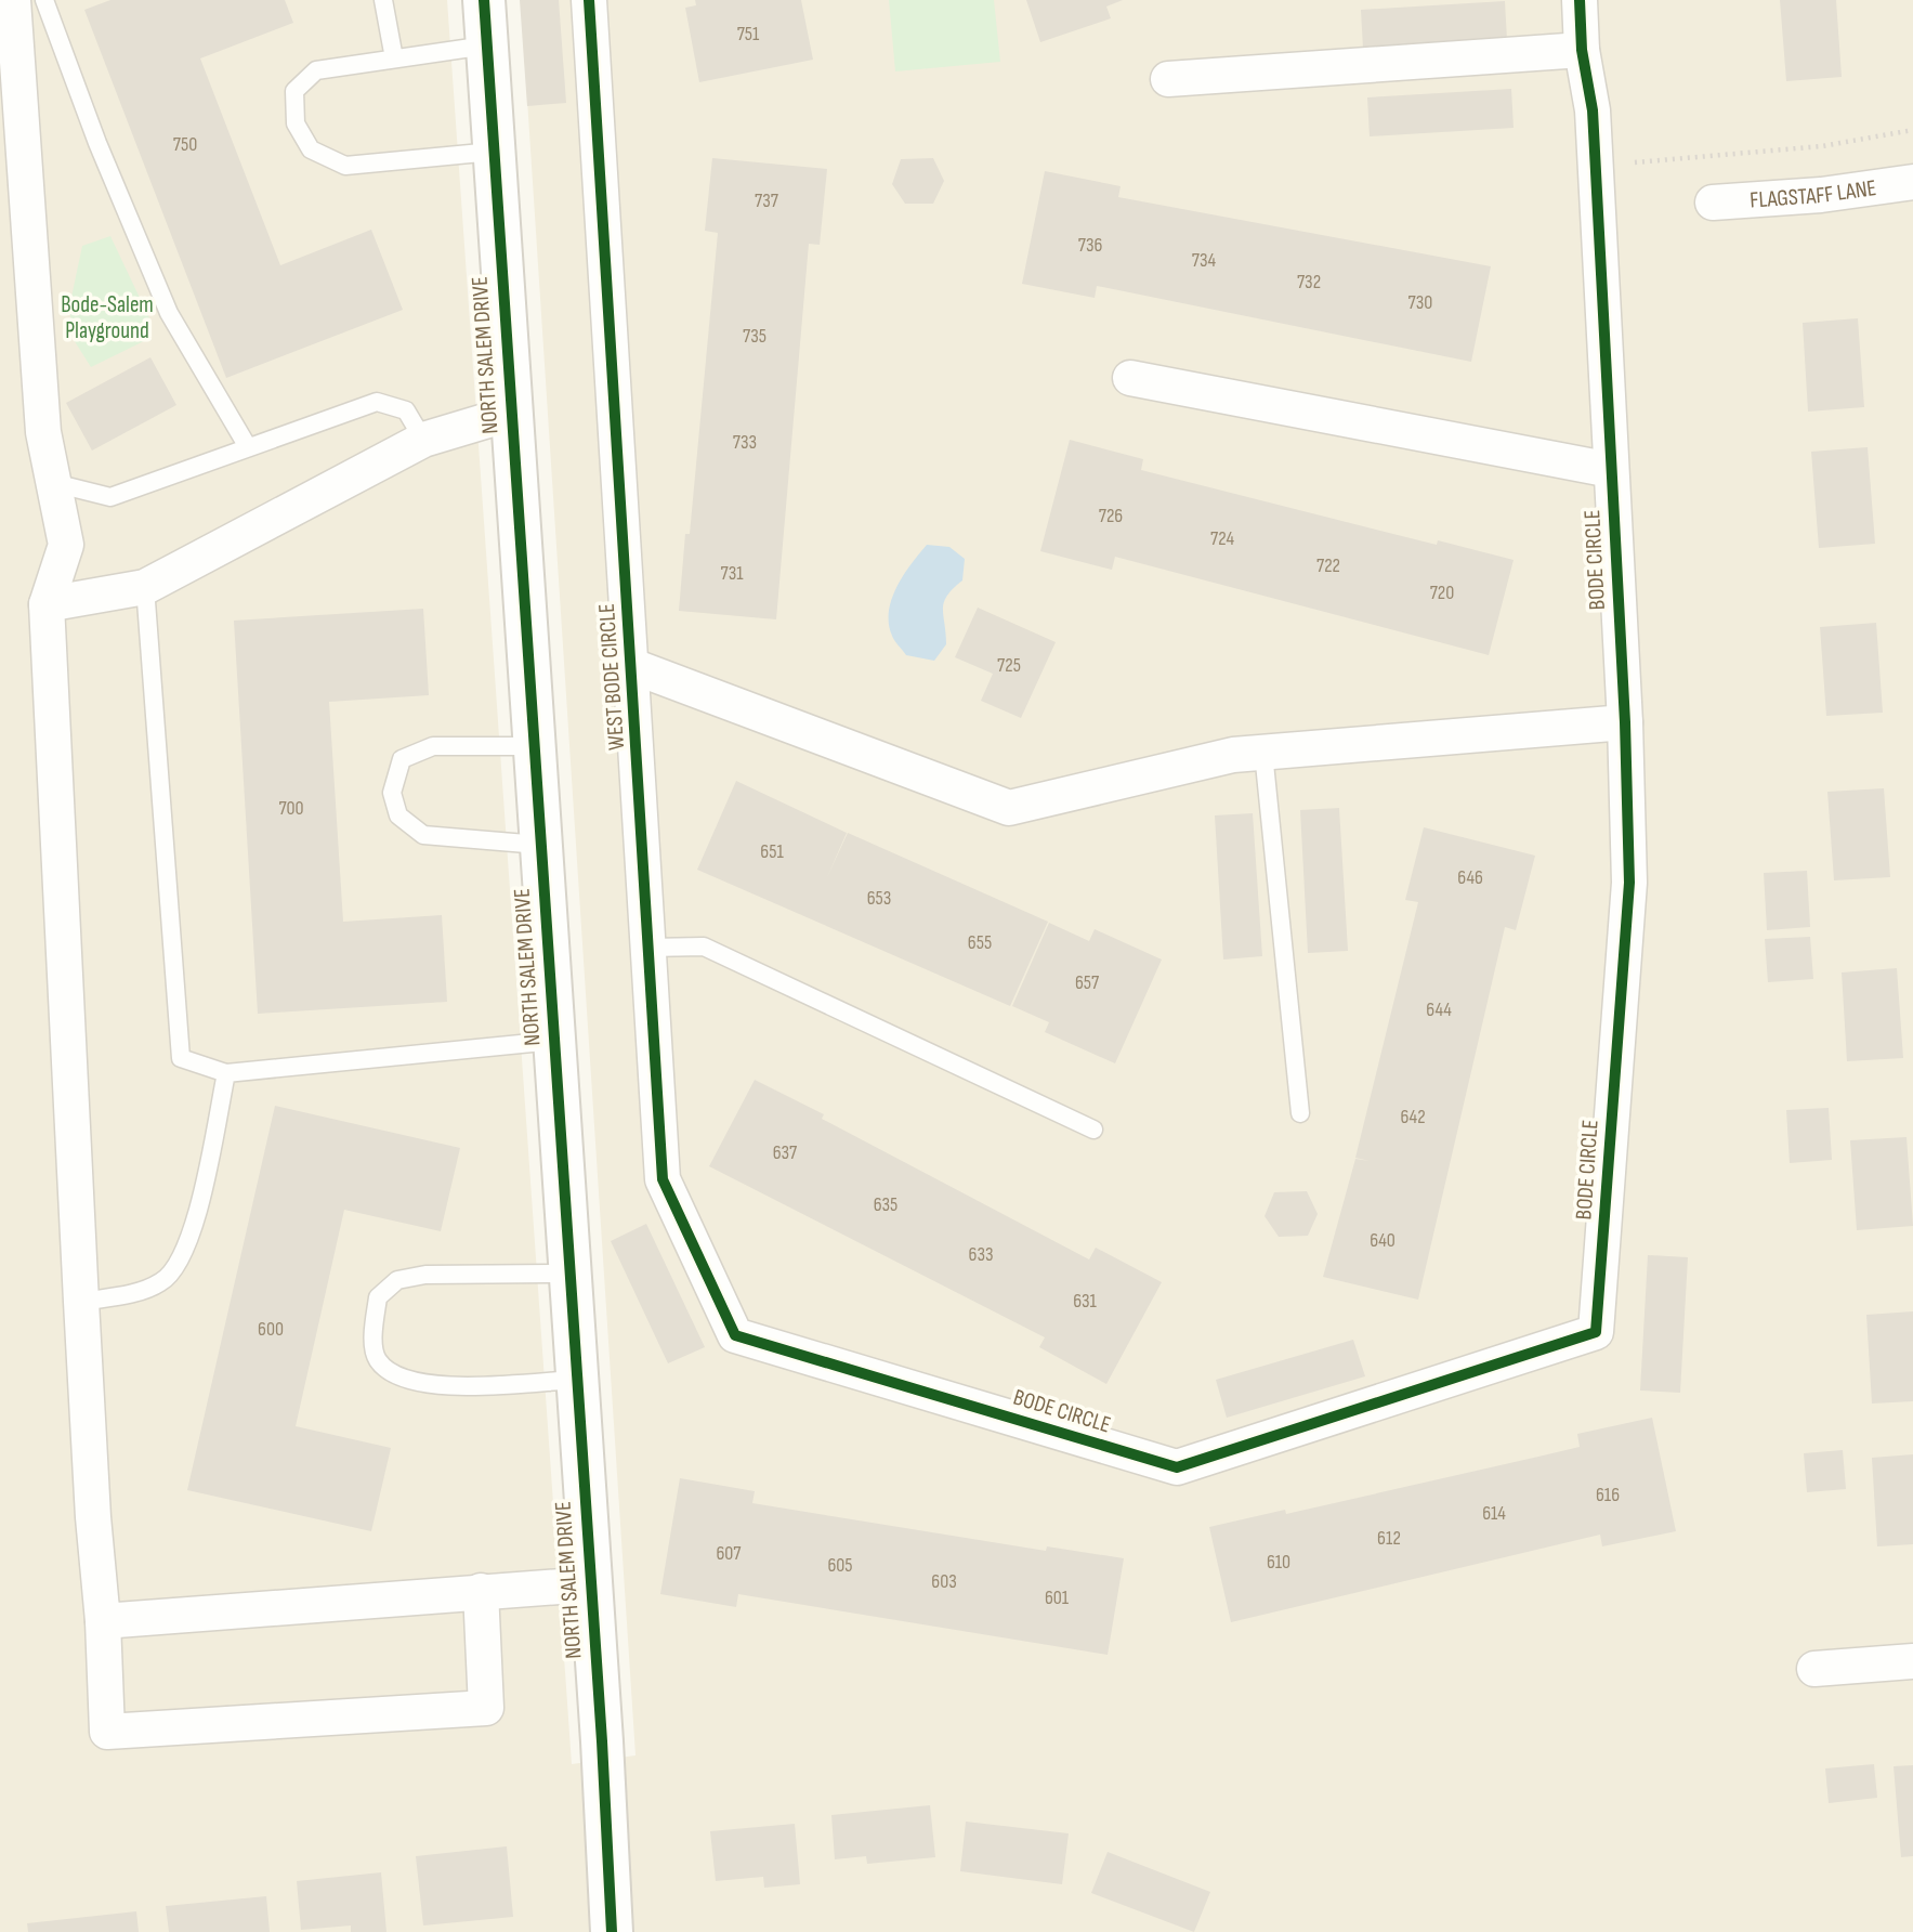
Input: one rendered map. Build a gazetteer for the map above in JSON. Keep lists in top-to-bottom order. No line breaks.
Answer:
{"streets":{"street":["FLAGSTAFF LANE","NORTH SALEM DRIVE","BODE CIRCLE","WEST BODE CIRCLE"]},"crossings":[["BODE CIRCLE","WEST BODE CIRCLE"]],"parks":["Bode-Salem Playground"],"house_numbers":["751","750","737","736","734","732","730","735","733","726","724","722","731","720","725","700","651","646","653","655","657","644","642","637","635","640","633","631","600","616","614","612","607","610","605","603","601"]}
